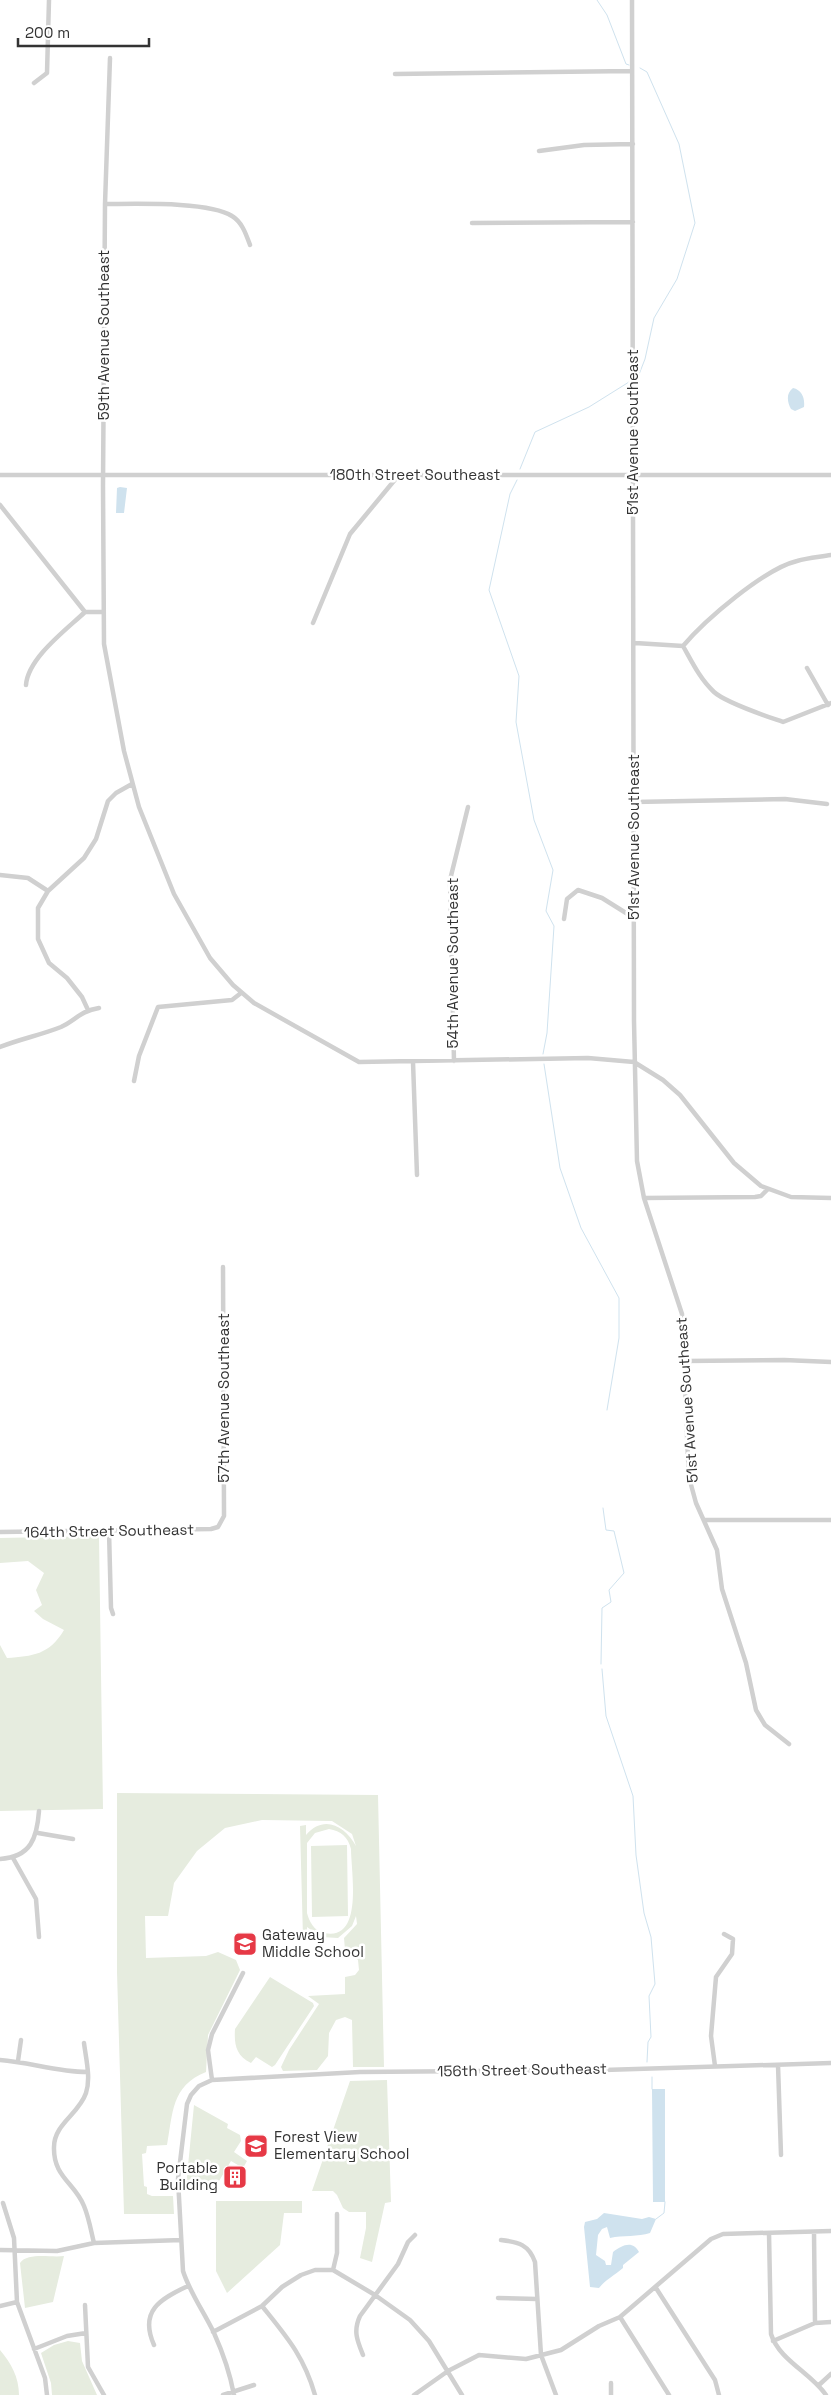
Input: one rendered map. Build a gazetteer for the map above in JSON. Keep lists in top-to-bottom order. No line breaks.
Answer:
{"streets":{"street":["59th Avenue Southeast","51st Avenue Southeast","180th Street Southeast","54th Avenue Southeast","57th Avenue Southeast","164th Street Southeast","156th Street Southeast"]},"crossings":[["59th Avenue Southeast","51st Avenue Southeast"],["59th Avenue Southeast","180th Street Southeast"],["59th Avenue Southeast","54th Avenue Southeast"],["51st Avenue Southeast","180th Street Southeast"],["57th Avenue Southeast","164th Street Southeast"]],"places":{"school or university":["Gateway Middle School","Forest View Elementary School"],"building":["Portable Building"]},"scale_bar":"200 m"}
